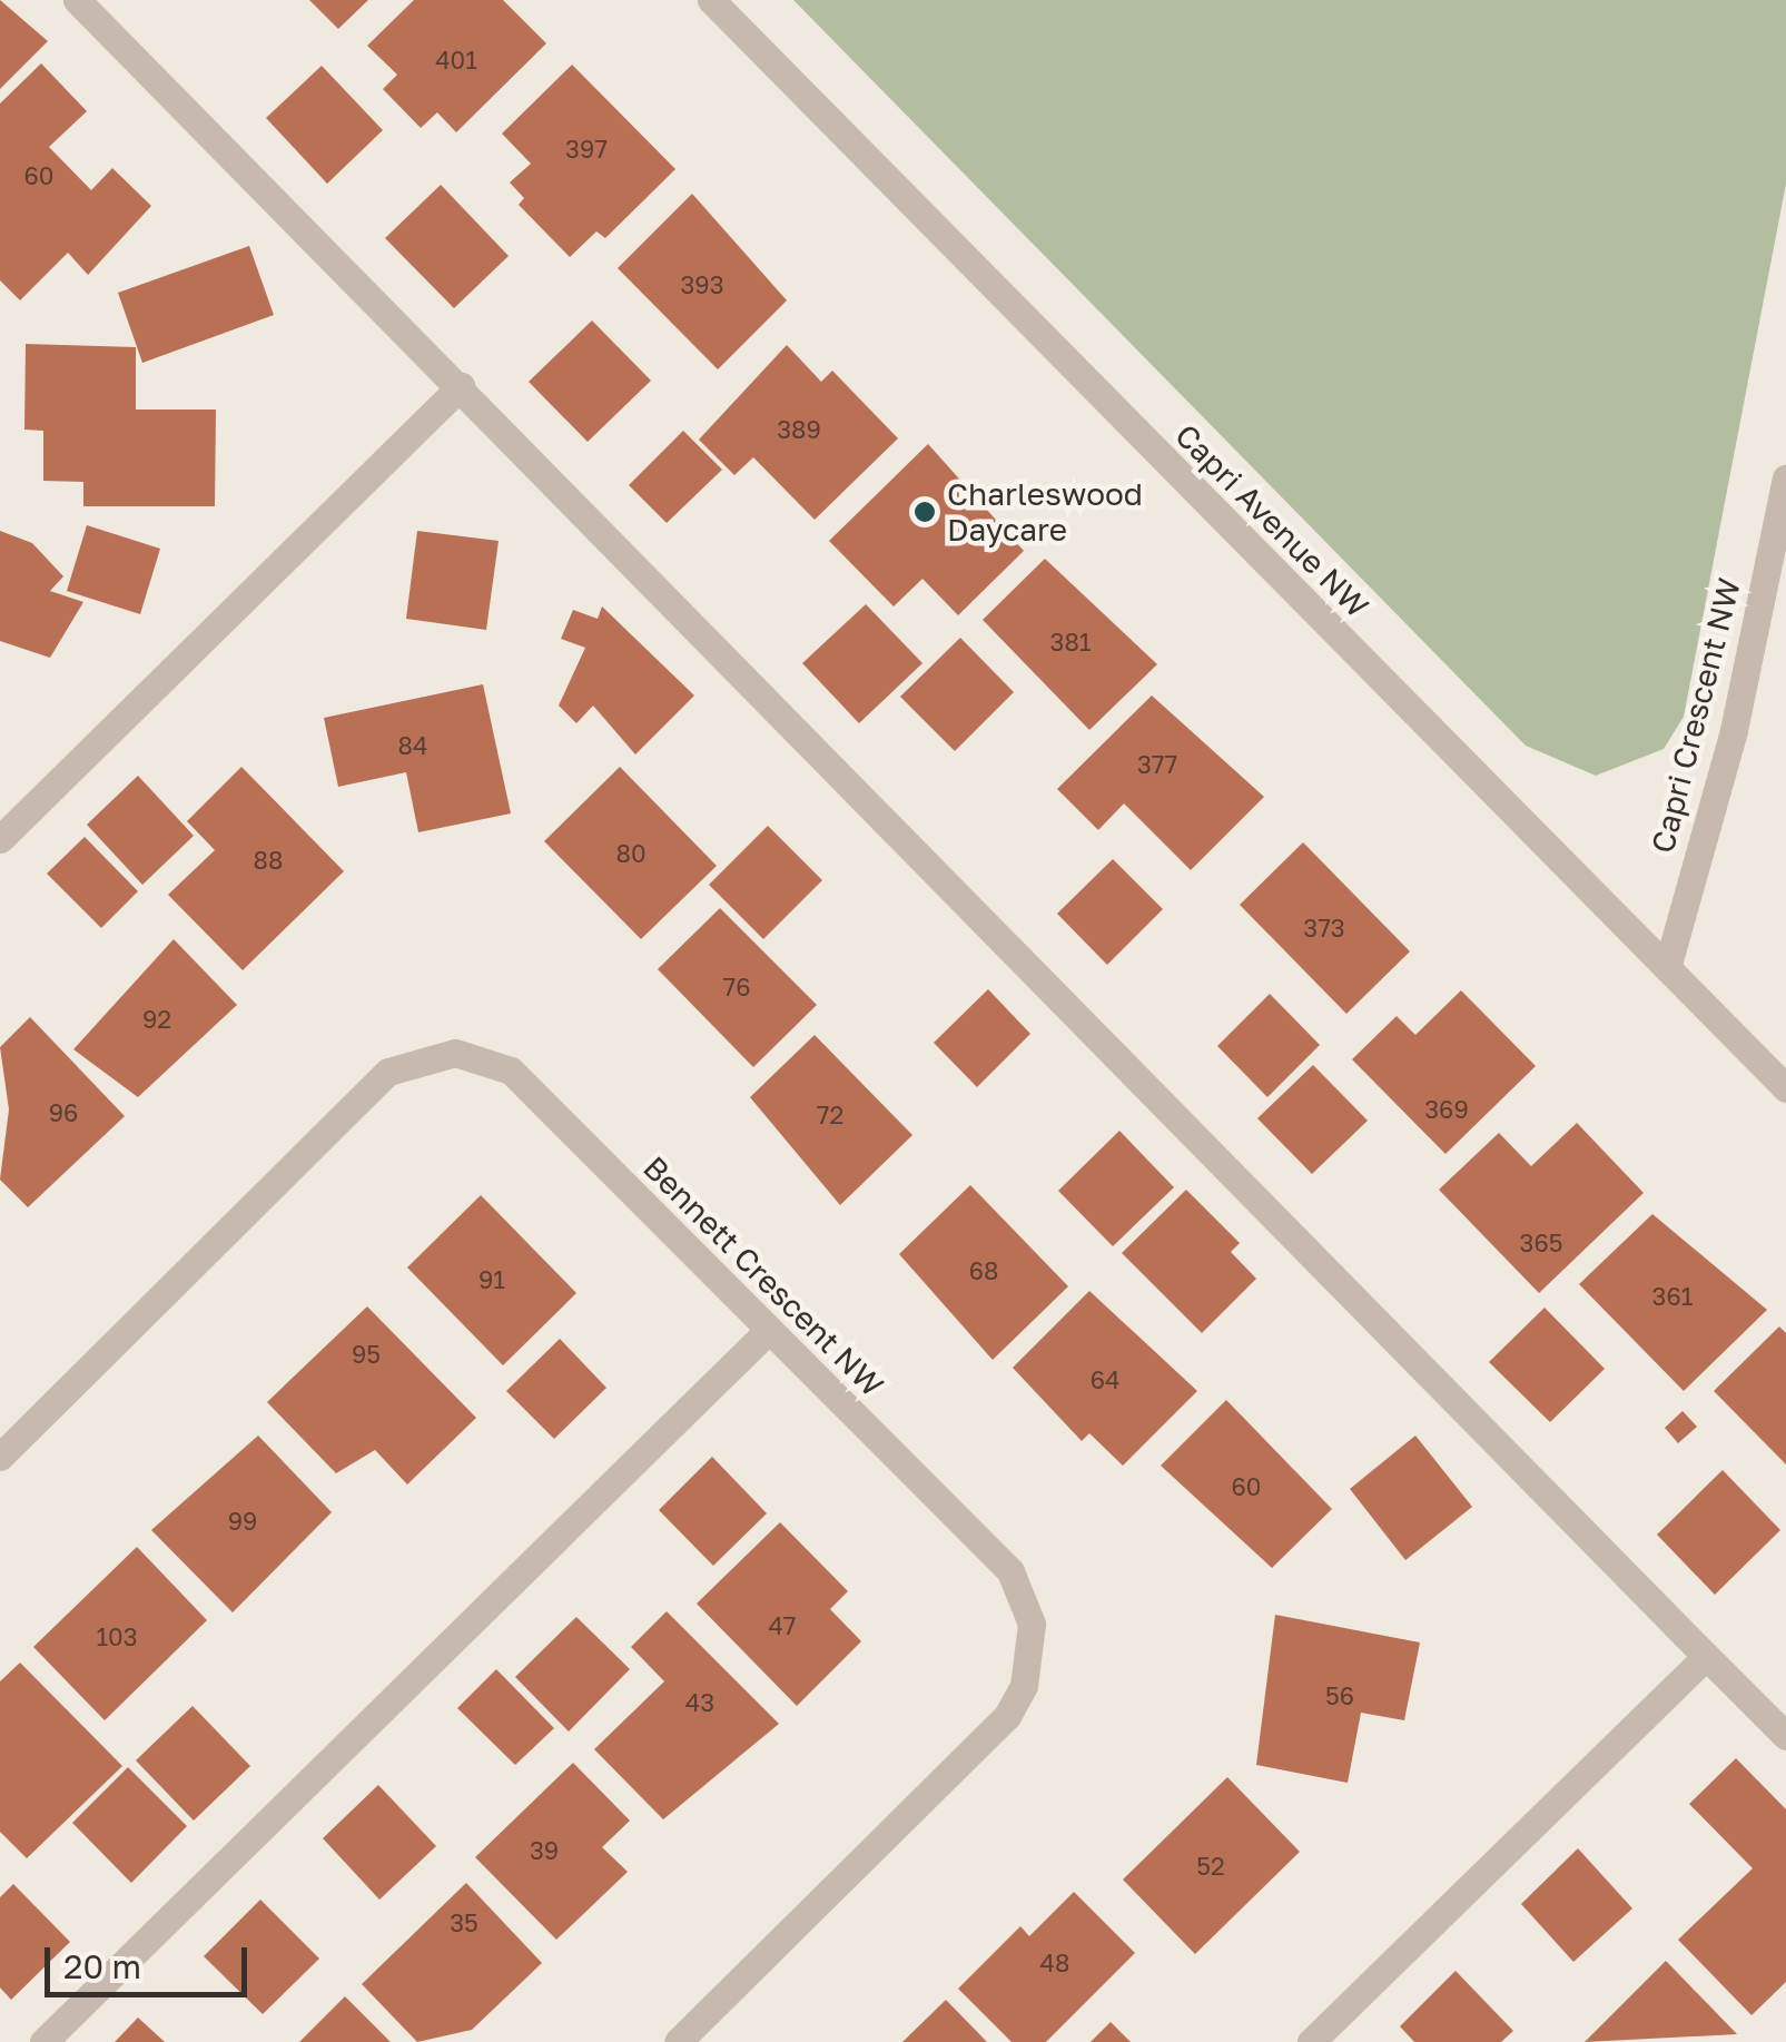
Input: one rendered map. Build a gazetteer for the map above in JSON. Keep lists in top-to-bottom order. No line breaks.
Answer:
{"streets":{"street":["Capri Avenue NW","Capri Crescent NW","Bennett Crescent NW"]},"crossings":[["Capri Avenue NW","Capri Crescent NW"]],"places":["Charleswood Daycare"],"house_numbers":["401","397","60","393","389","381","84","377","80","88","373","76","92","369","96","72","365","68","91","361","95","64","60","99","47","103","56","43","39","52","35","48"],"scale_bar":"20 m"}
